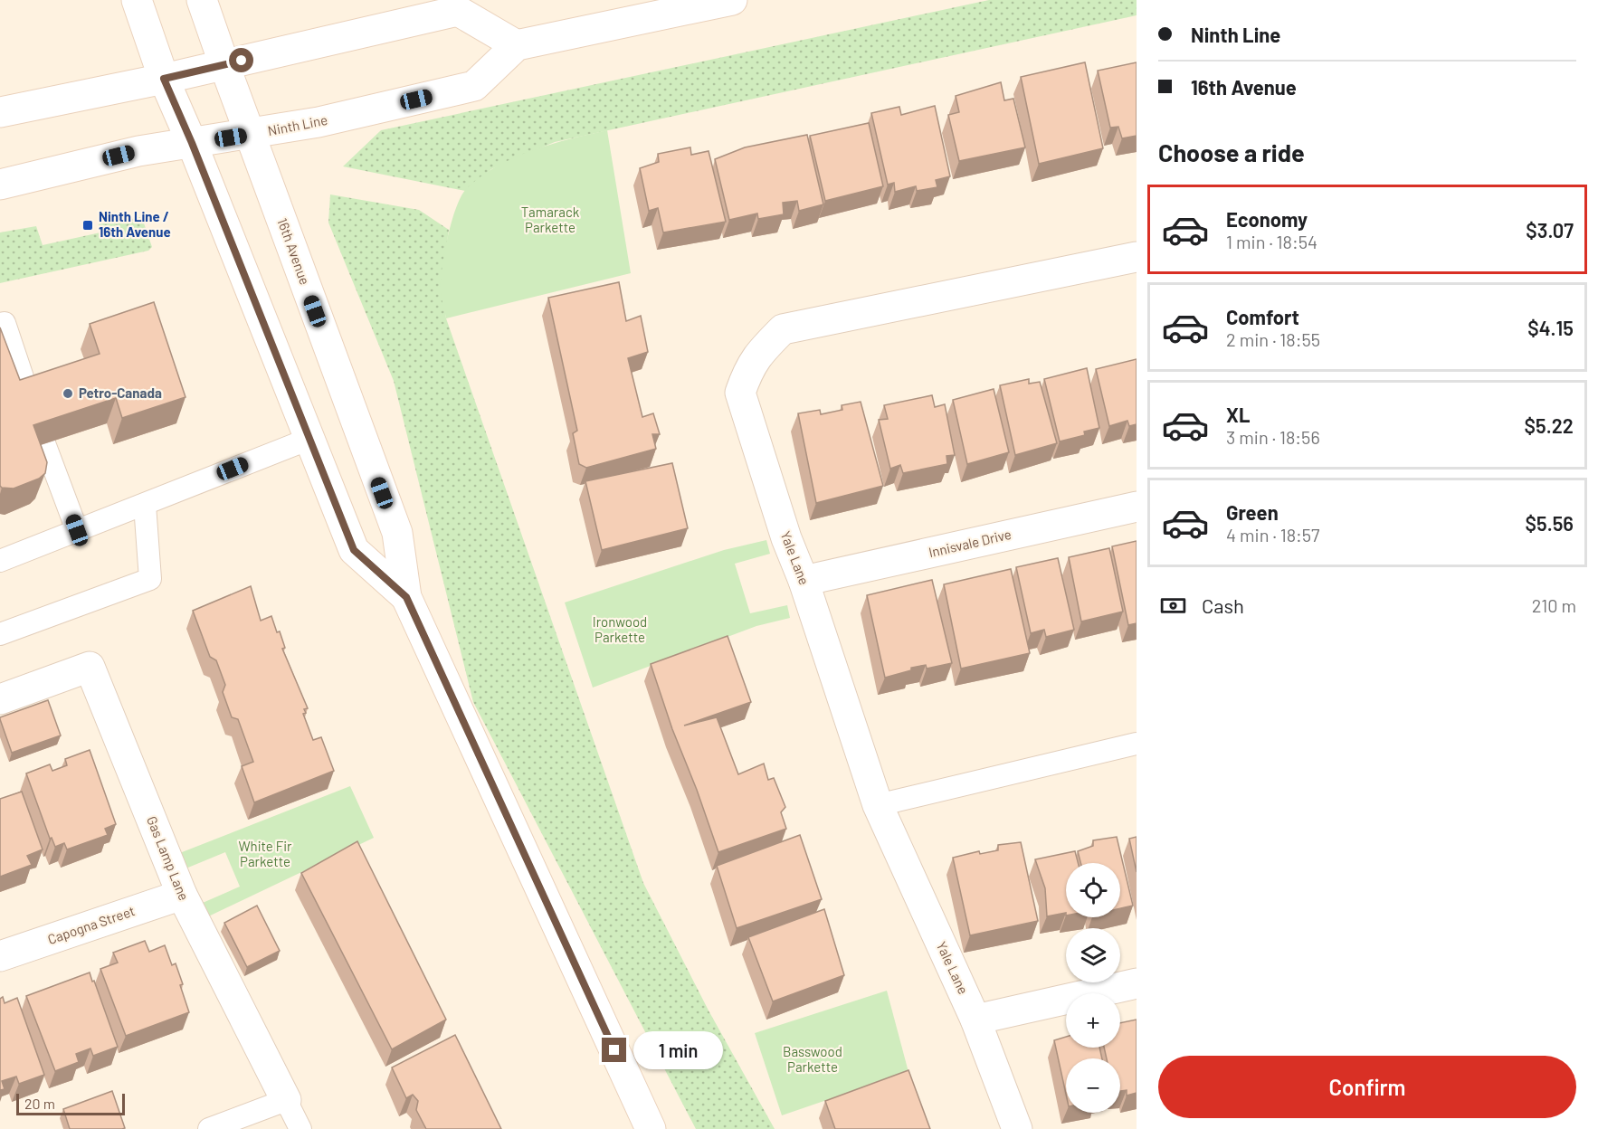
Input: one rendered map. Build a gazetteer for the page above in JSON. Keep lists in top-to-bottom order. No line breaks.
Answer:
{"streets":{"main road":["Ninth Line","16th Avenue","Innisvale Drive","Yale Lane","Gas Lamp Lane","Capogna Street"]},"crossings":[["Ninth Line","16th Avenue"],["Innisvale Drive","Yale Lane"],["Gas Lamp Lane","Capogna Street"]],"parks":["Tamarack Parkette","Ironwood Parkette","White Fir Parkette","Basswood Parkette"],"places":{"transit":["Ninth Line / 16th Avenue"],"other":["Petro-Canada"]},"scale_bar":"20 m","page":{"banner":["Ninth Line","16th Avenue"],"heading":"Choose a ride","list":[{"name":"Economy","note":"1 min · 18:54","value":"$3.07"},{"name":"Comfort","note":"2 min · 18:55","value":"$4.15"},{"name":"XL","note":"3 min · 18:56","value":"$5.22"},{"name":"Green","note":"4 min · 18:57","value":"$5.56"}],"pay":["Cash","210 m"],"map_buttons":["+","−"],"bubble":"1 min","buttons":"Confirm","scale":"20 m"}}
